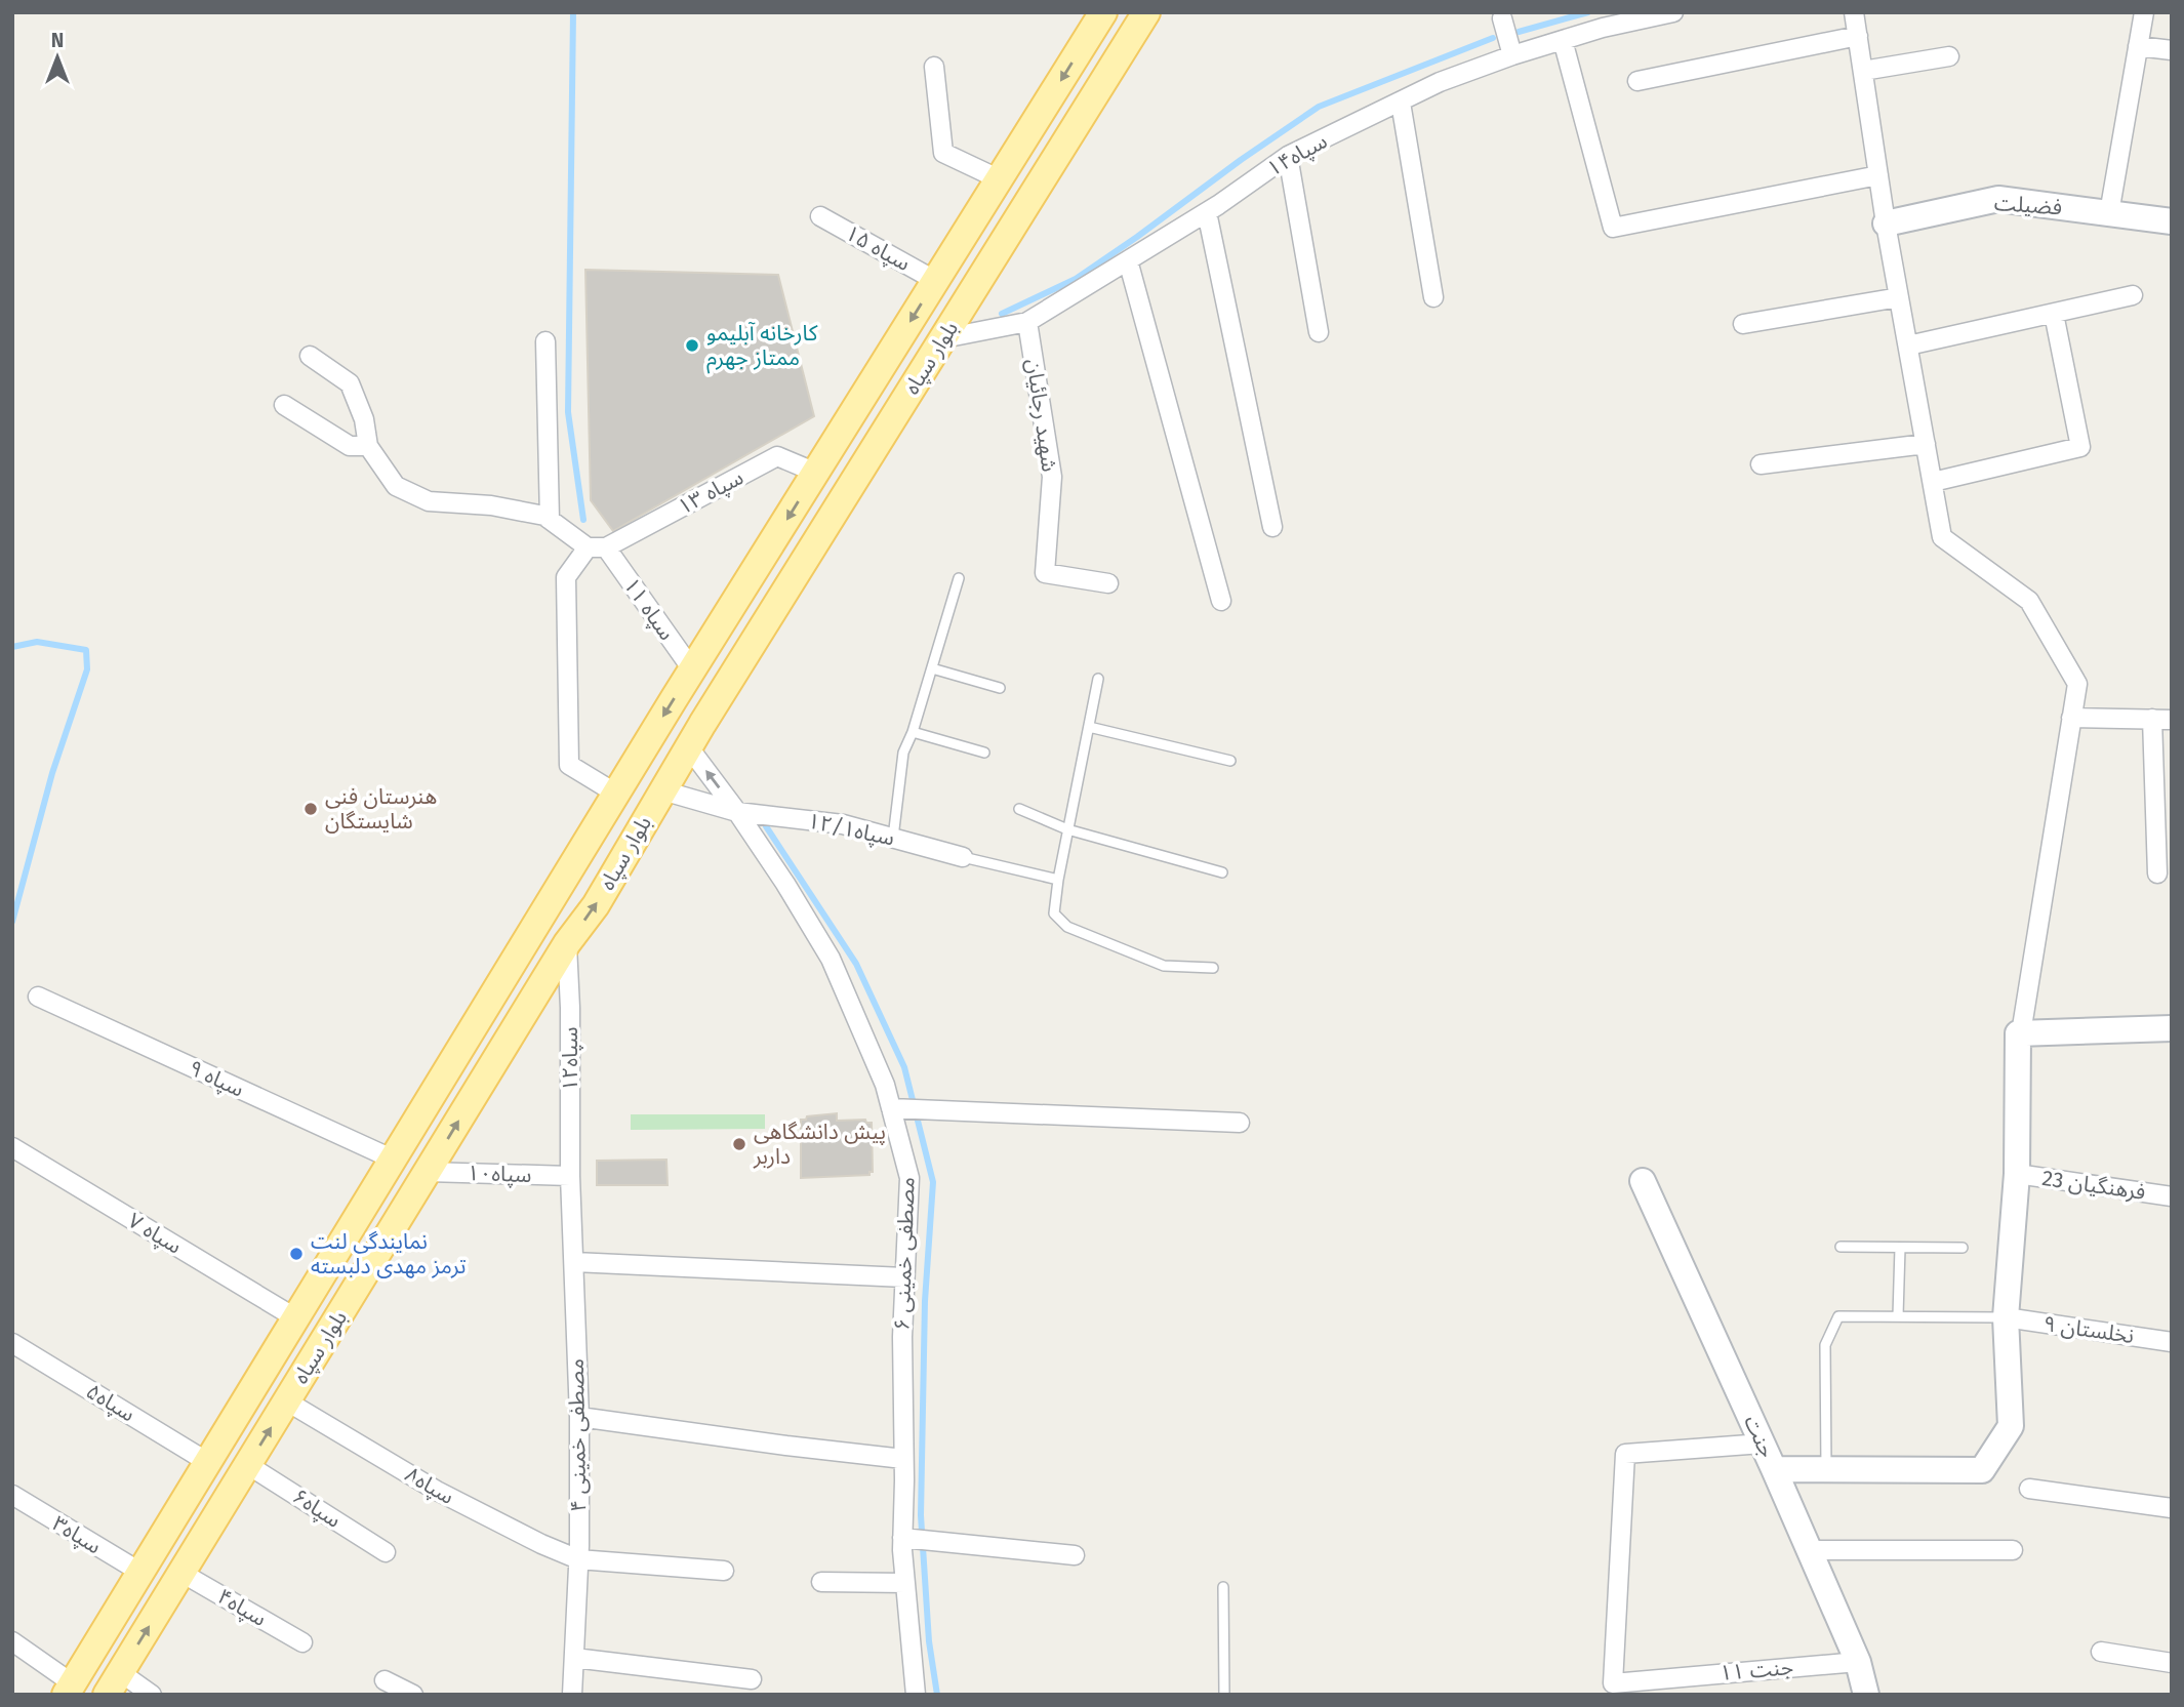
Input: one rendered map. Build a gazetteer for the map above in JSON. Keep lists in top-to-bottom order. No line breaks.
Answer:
{"streets":{"main road":["بلوار سپاه"],"street":["سپاه۱۴","فضیلت","سپاه ۱۵","شهید رجائیان","سپاه ۱۳","سپاه ۱۱","سپاه۱۲/۱","سپاه۱۲","سپاه ۹","سپاه۱۰","فرهنگیان 23","سپاه ۷","مصطفی خمینی ۶","نخلستان ۹","سپاه۵","مصطفی خمینی ۴","جنت","سپاه۸","سپاه۶","سپاه۳","سپاه۴","جنت ۱۱"]},"crossings":[["سپاه۱۴","بلوار سپاه"],["سپاه۱۴","شهید رجائیان"],["سپاه ۱۵","بلوار سپاه"],["بلوار سپاه","سپاه ۱۳"],["بلوار سپاه","سپاه ۱۱"],["بلوار سپاه","سپاه۱۲/۱"],["بلوار سپاه","سپاه۱۲"],["بلوار سپاه","سپاه ۹"],["بلوار سپاه","سپاه۱۰"],["بلوار سپاه","سپاه ۷"],["بلوار سپاه","سپاه۵"],["بلوار سپاه","سپاه۸"],["بلوار سپاه","سپاه۶"],["بلوار سپاه","سپاه۳"],["بلوار سپاه","سپاه۴"],["سپاه ۱۳","سپاه ۱۱"],["سپاه۱۲/۱","مصطفی خمینی ۶"],["سپاه۱۲","سپاه۱۰"],["سپاه۱۲","مصطفی خمینی ۴"],["سپاه۱۰","مصطفی خمینی ۴"],["مصطفی خمینی ۴","سپاه۸"],["جنت","جنت ۱۱"]],"places":["کارخانه آبلیمو ممتاز جهرم","هنرستان فنی شایستگان","پیش دانشگاهی داربر","نمایندگی لنت ترمز مهدی دلبسته"],"north":"top"}
